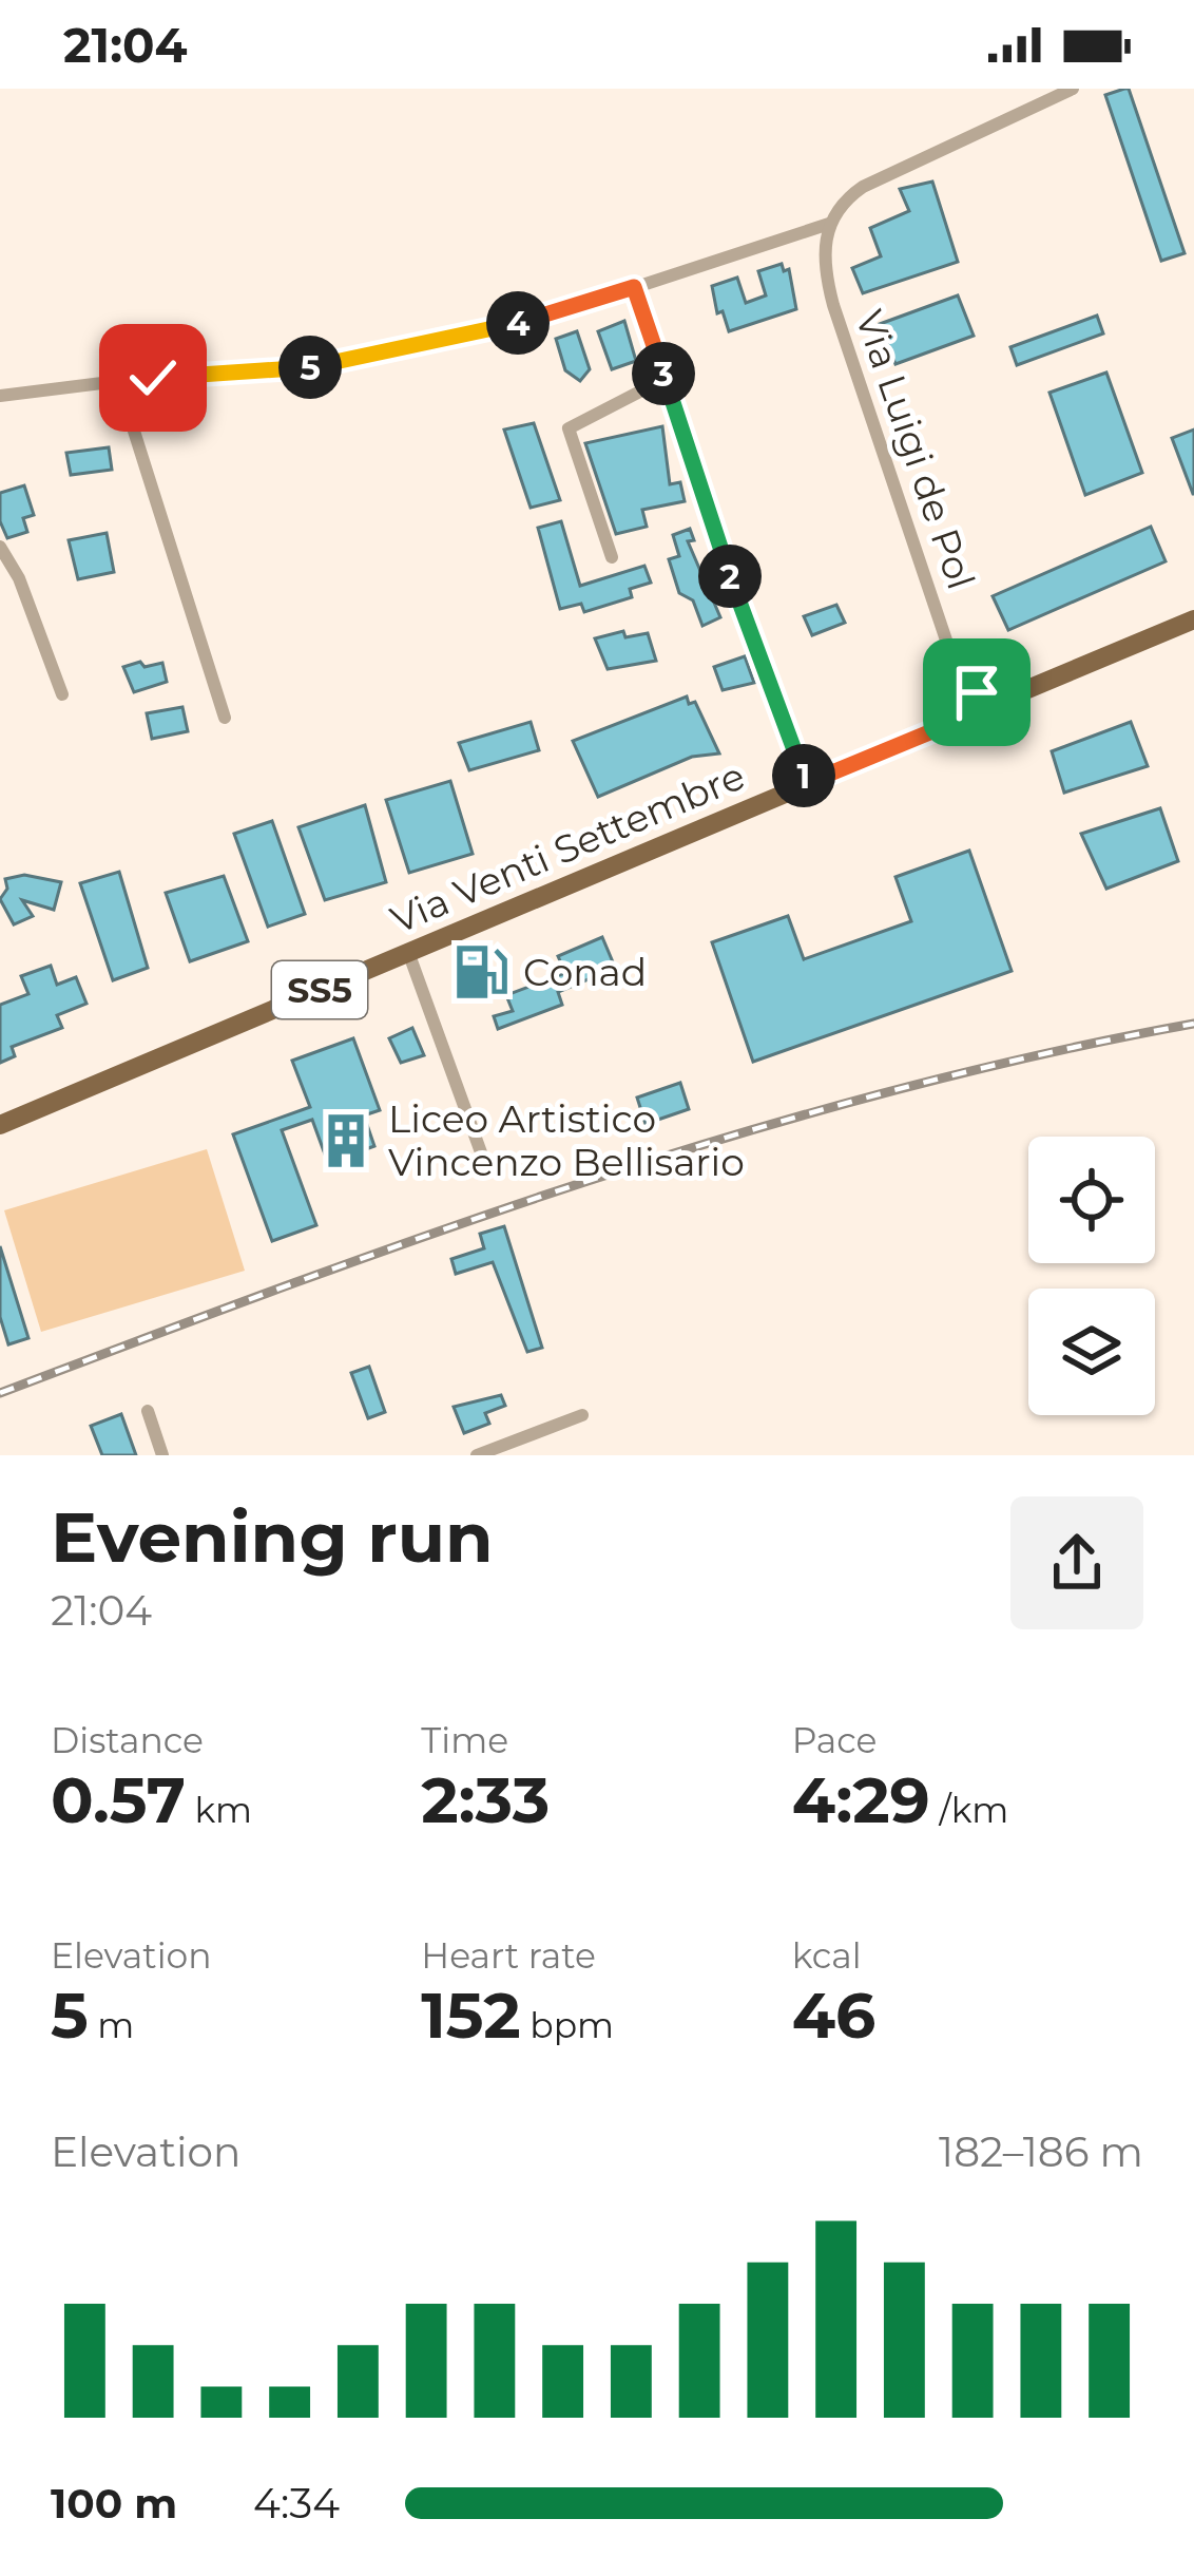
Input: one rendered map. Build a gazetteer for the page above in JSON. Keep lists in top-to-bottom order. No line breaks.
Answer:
{"streets":{"main road":["Via Venti Settembre","SS5"],"street":["Via Luigi de Pol"]},"crossings":[["Via Luigi de Pol","Via Venti Settembre"],["Via Luigi de Pol","SS5"],["Via Venti Settembre","SS5"]],"places":{"fuel station":["Conad"],"building":["Liceo Artistico Vincenzo Bellisario"]},"page":{"status":"21:04","pins":["4","5","3","2","1"],"heading":["Evening run","21:04"],"stats":[["Distance","0.57 km"],["Time","2:33"],["Pace","4:29 /km"],["Elevation","5 m"],["Heart rate","152 bpm"],["kcal","46"]],"chart":["Elevation","182–186 m"],"list":[{"name":"100 m","note":"4:34"}]}}
